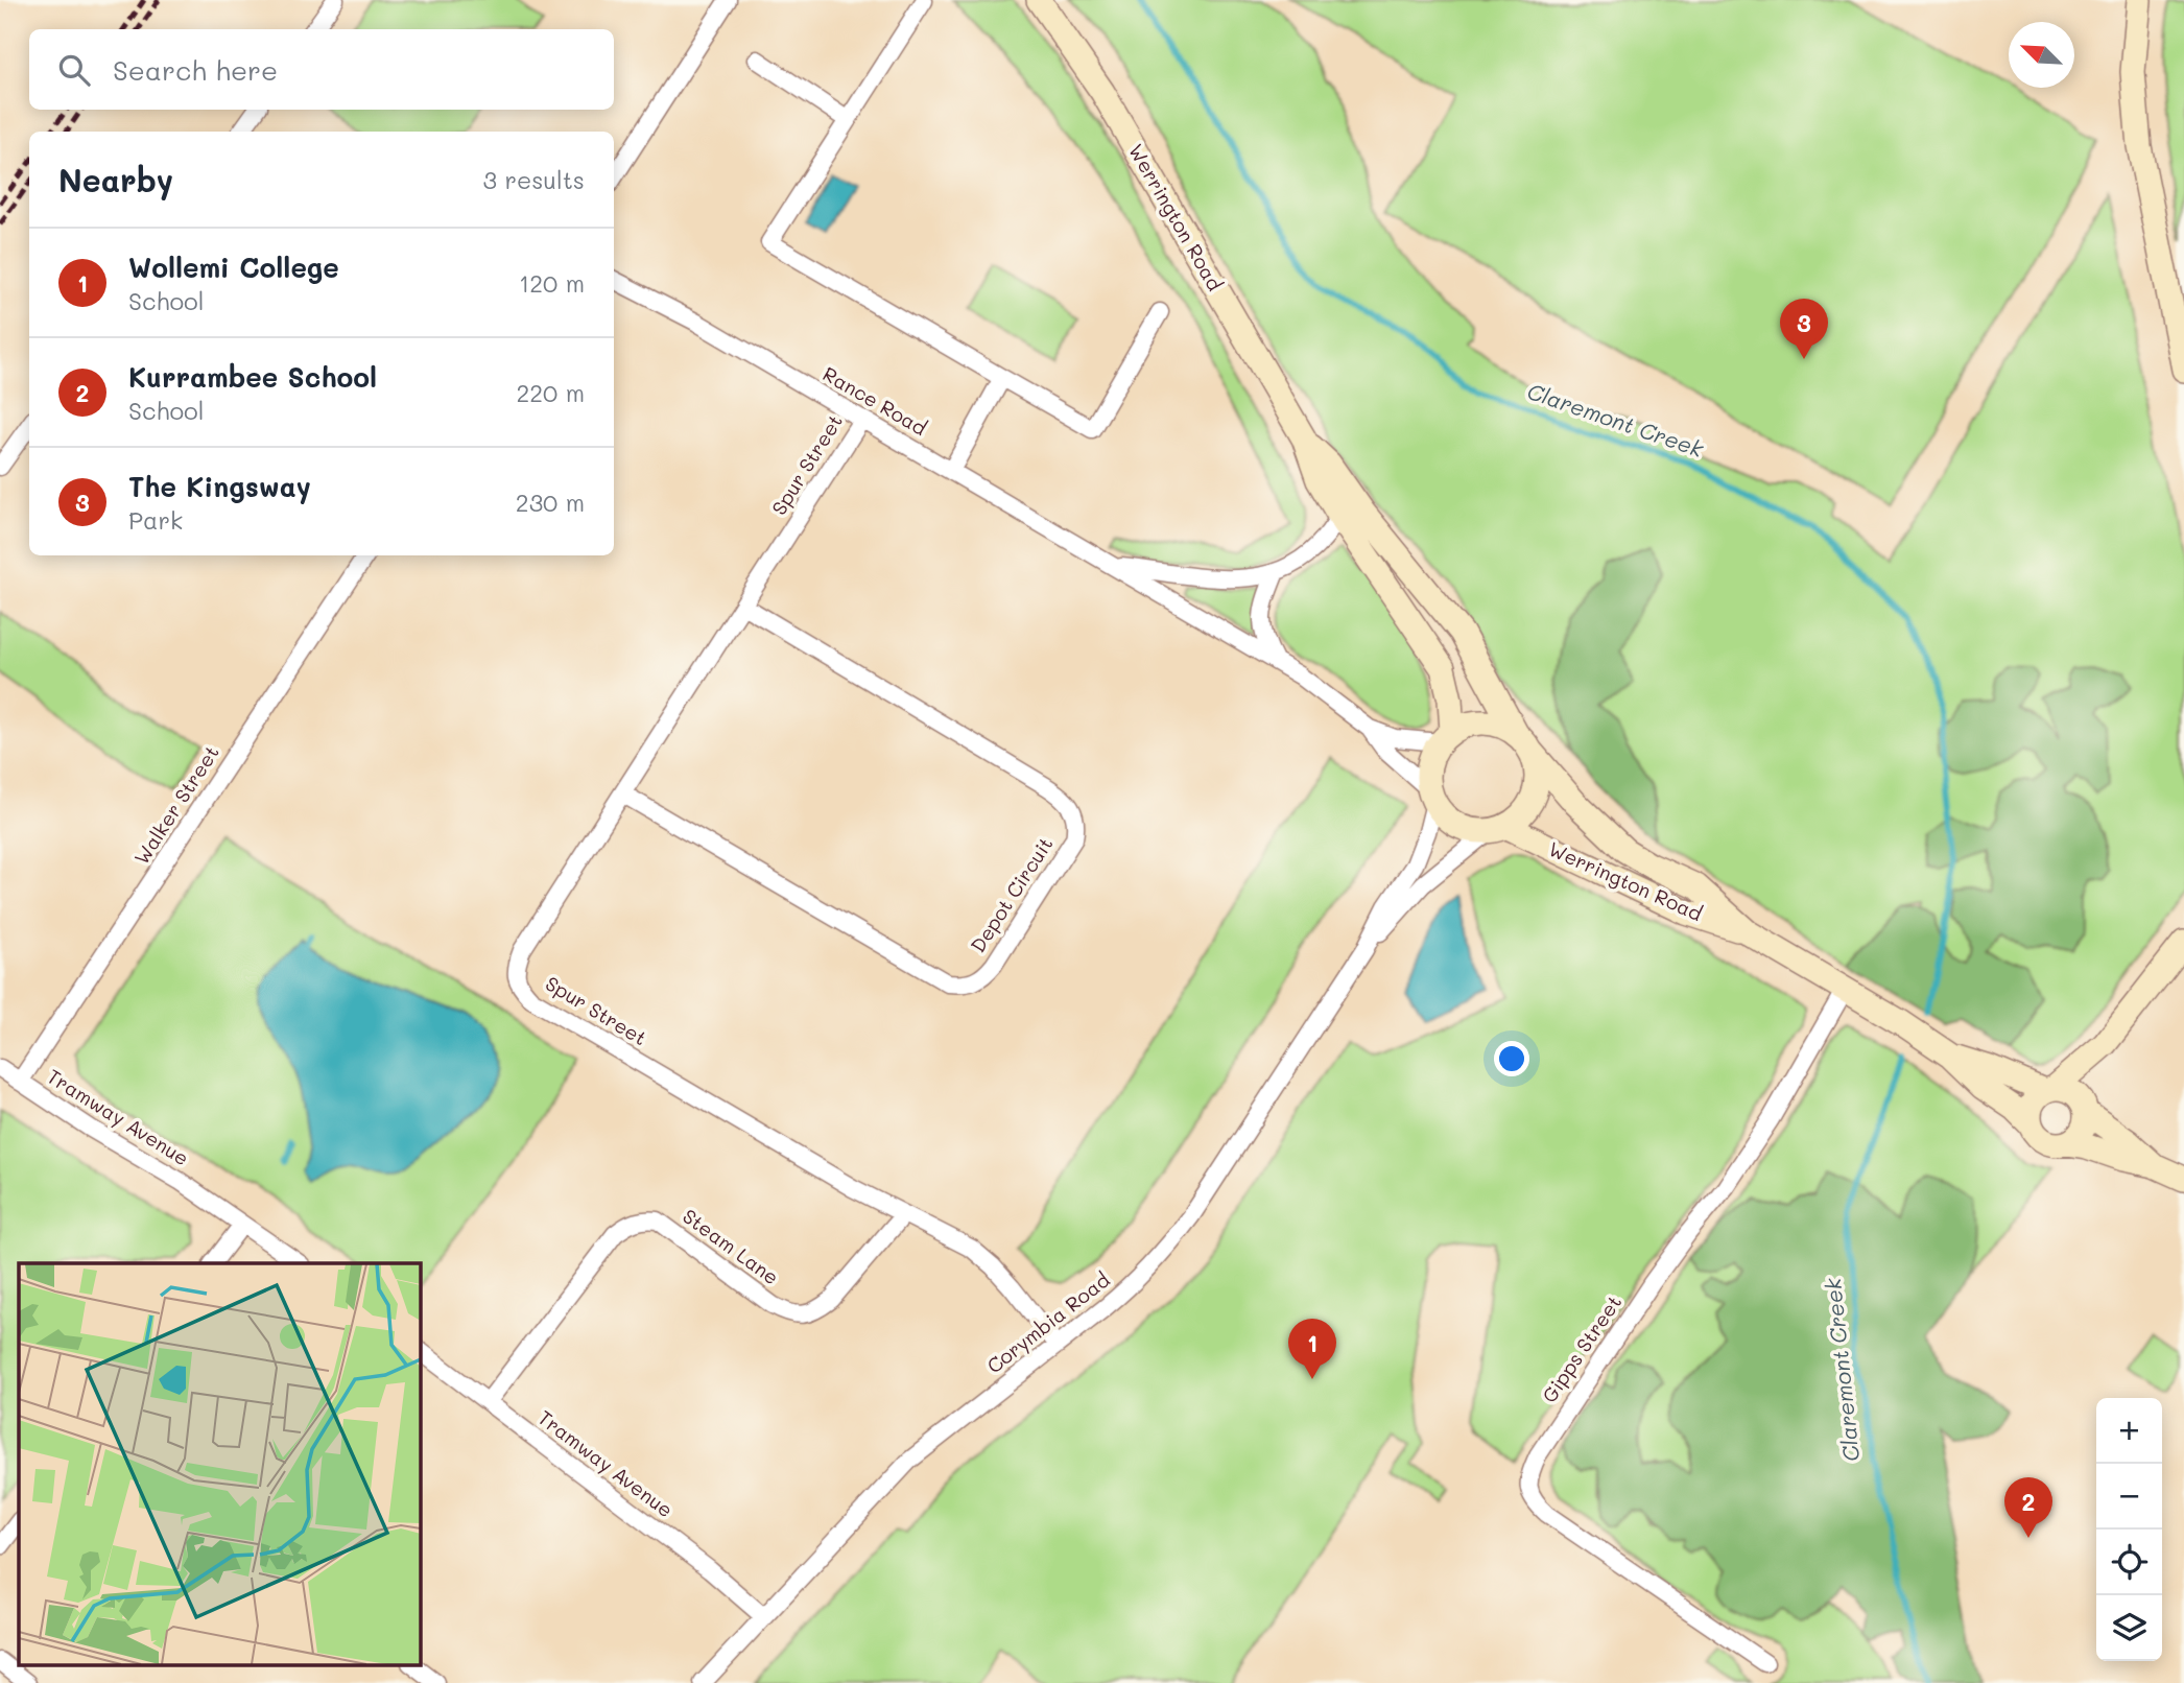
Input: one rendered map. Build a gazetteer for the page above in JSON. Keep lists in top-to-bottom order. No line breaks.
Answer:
{"streets":{"main road":["Werrington Road"],"street":["Rance Road","Spur Street","Walker Street","Depot Circuit","Tramway Avenue","Steam Lane","Corymbia Road","Gipps Street"]},"crossings":[["Werrington Road","Rance Road"],["Werrington Road","Corymbia Road"],["Werrington Road","Gipps Street"],["Rance Road","Spur Street"],["Rance Road","Corymbia Road"],["Spur Street","Depot Circuit"],["Spur Street","Steam Lane"],["Spur Street","Corymbia Road"],["Walker Street","Tramway Avenue"],["Tramway Avenue","Steam Lane"],["Tramway Avenue","Corymbia Road"]],"water":["Claremont Creek"],"north":"top left","page":{"search":"Search here","heading":["Nearby","3 results"],"list":[{"mark":"1","name":"Wollemi College","note":"School","value":"120 m"},{"mark":"2","name":"Kurrambee School","note":"School","value":"220 m"},{"mark":"3","name":"The Kingsway","note":"Park","value":"230 m"}],"pins":["3","1","2"],"map_buttons":["+","−"]}}
